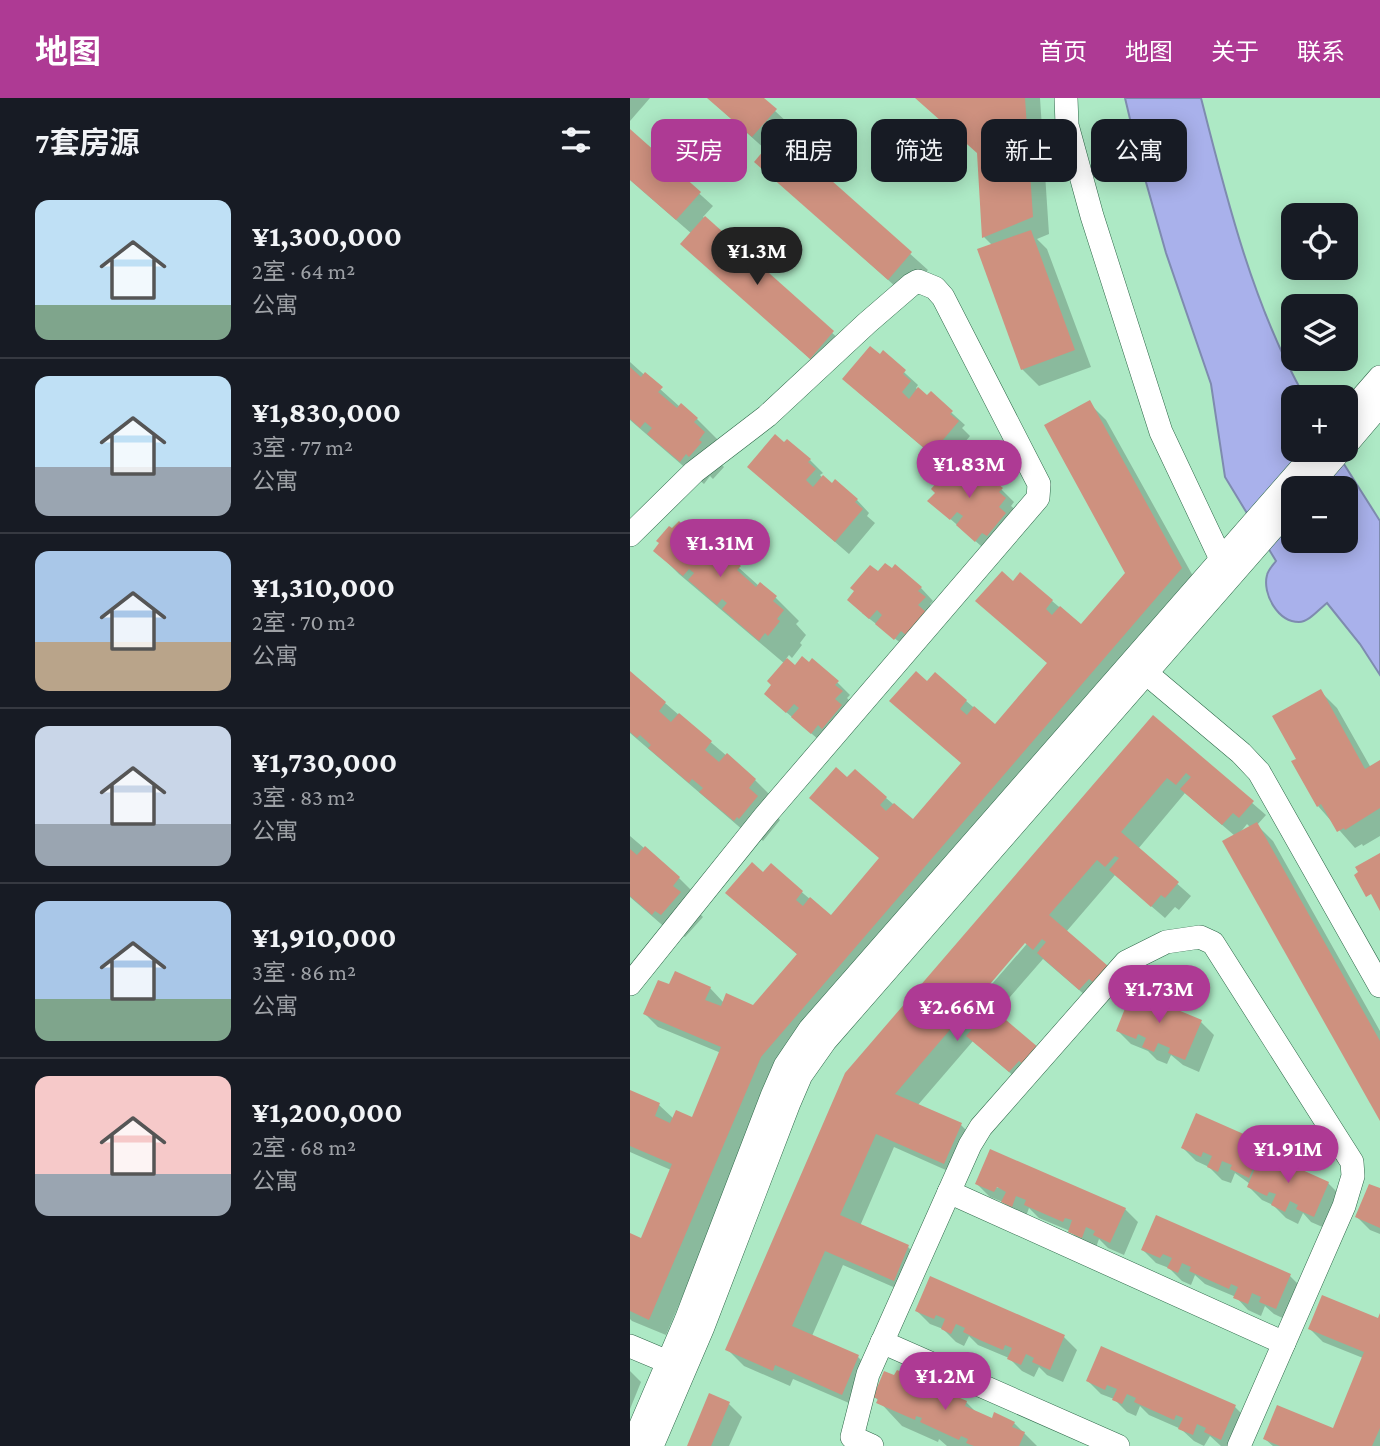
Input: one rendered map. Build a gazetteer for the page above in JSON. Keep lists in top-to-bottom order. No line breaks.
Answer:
{"page":{"header":"地图","nav":["首页","地图","关于","联系"],"heading":"7套房源","chip":["买房","租房","筛选","新上","公寓"],"list":[{"name":"¥1,300,000","note":"2室 · 64 m² · 公寓"},{"name":"¥1,830,000","note":"3室 · 77 m² · 公寓"},{"name":"¥1,310,000","note":"2室 · 70 m² · 公寓"},{"name":"¥1,730,000","note":"3室 · 83 m² · 公寓"},{"name":"¥1,910,000","note":"3室 · 86 m² · 公寓"},{"name":"¥1,200,000","note":"2室 · 68 m² · 公寓"}],"map_buttons":["+","−"],"price":["¥1.3M","¥1.83M","¥1.31M","¥1.73M","¥2.66M","¥1.91M","¥1.2M"]}}
